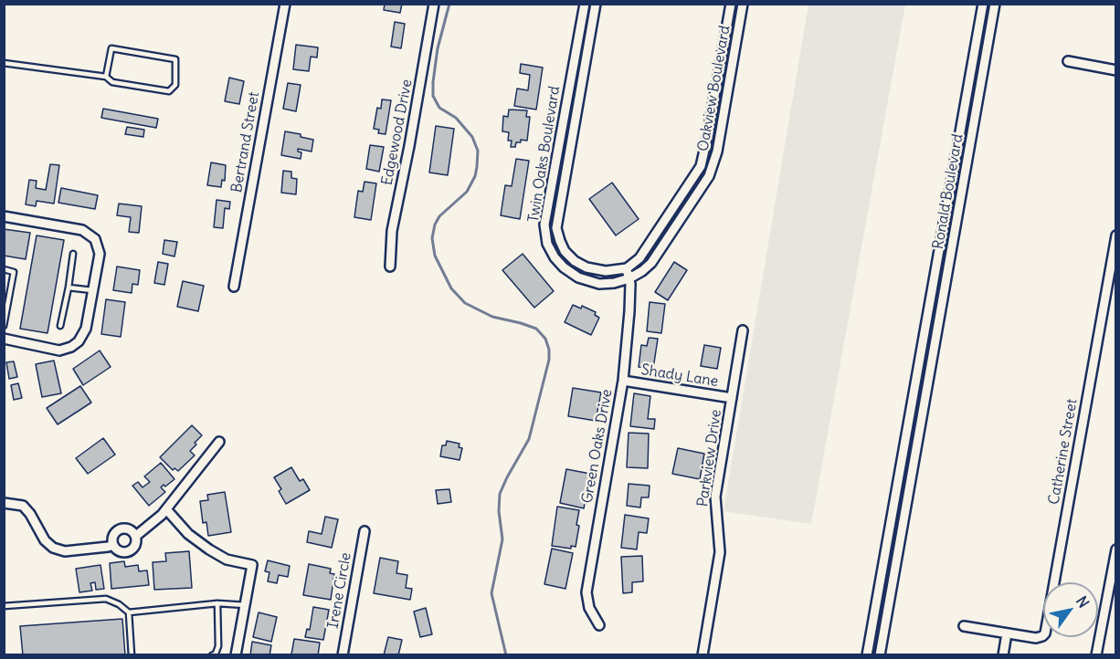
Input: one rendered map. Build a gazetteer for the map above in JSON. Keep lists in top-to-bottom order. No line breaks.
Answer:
{"streets":{"street":["Oakview Boulevard","Edgewood Drive","Bertrand Street","Twin Oaks Boulevard","Ronald Boulevard","Shady Lane","Green Oaks Drive","Catherine Street","Parkview Drive","Irene Circle"]},"crossings":[["Oakview Boulevard","Twin Oaks Boulevard"],["Oakview Boulevard","Green Oaks Drive"],["Twin Oaks Boulevard","Green Oaks Drive"],["Shady Lane","Green Oaks Drive"],["Shady Lane","Parkview Drive"]],"north":"top right"}
